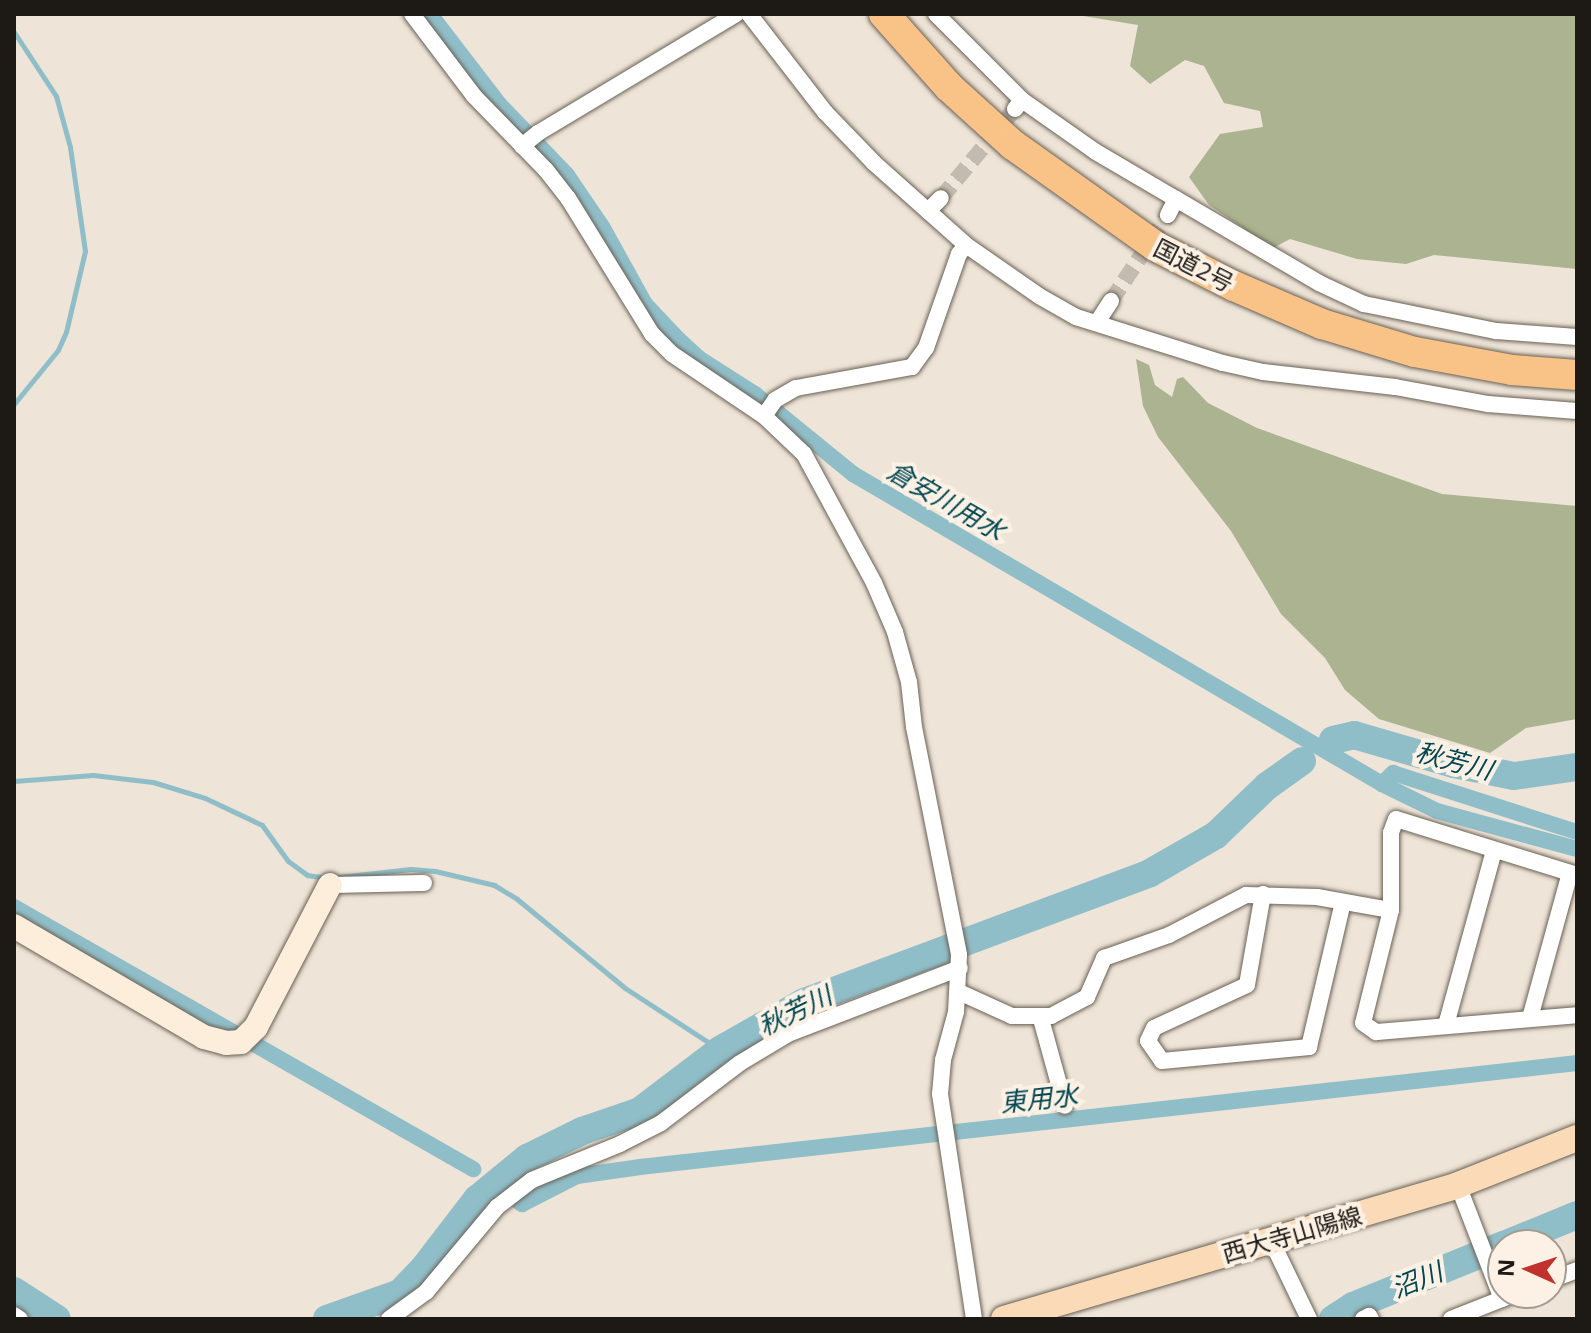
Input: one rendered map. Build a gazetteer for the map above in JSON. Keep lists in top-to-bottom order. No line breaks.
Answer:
{"streets":{"highway":["国道2号"],"main road":["西大寺山陽線"]},"water":["倉安川用水","秋芳川","東用水","沼川"],"north":"left"}
